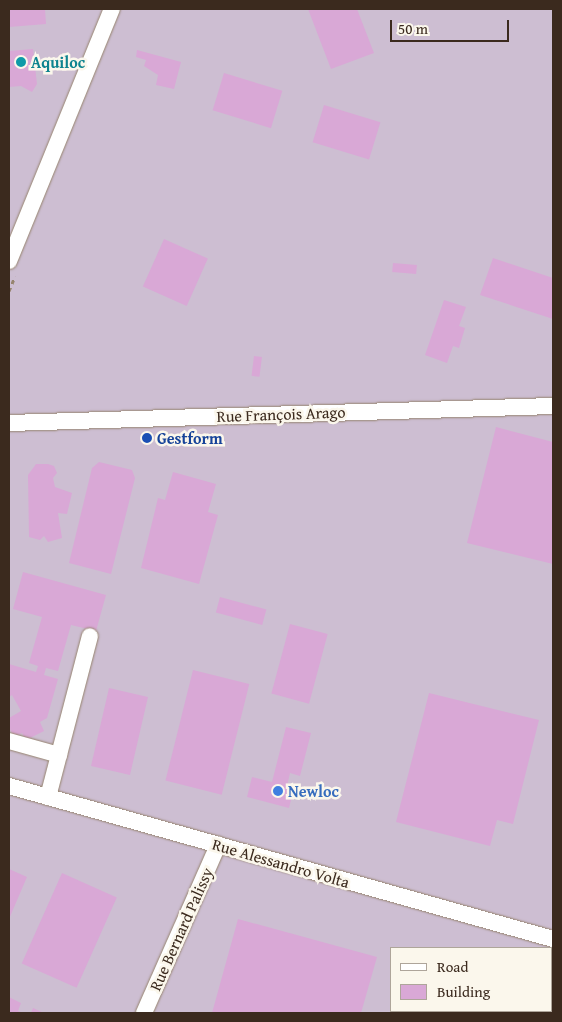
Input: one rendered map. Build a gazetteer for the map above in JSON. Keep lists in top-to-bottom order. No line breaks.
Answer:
{"streets":{"street":["Rue François Arago","Rue Alessandro Volta","Rue Bernard Palissy"]},"crossings":[["Rue Alessandro Volta","Rue Bernard Palissy"]],"places":["Aquiloc","Gestform","Newloc"],"legend":["Road","Building"],"scale_bar":"50 m"}
